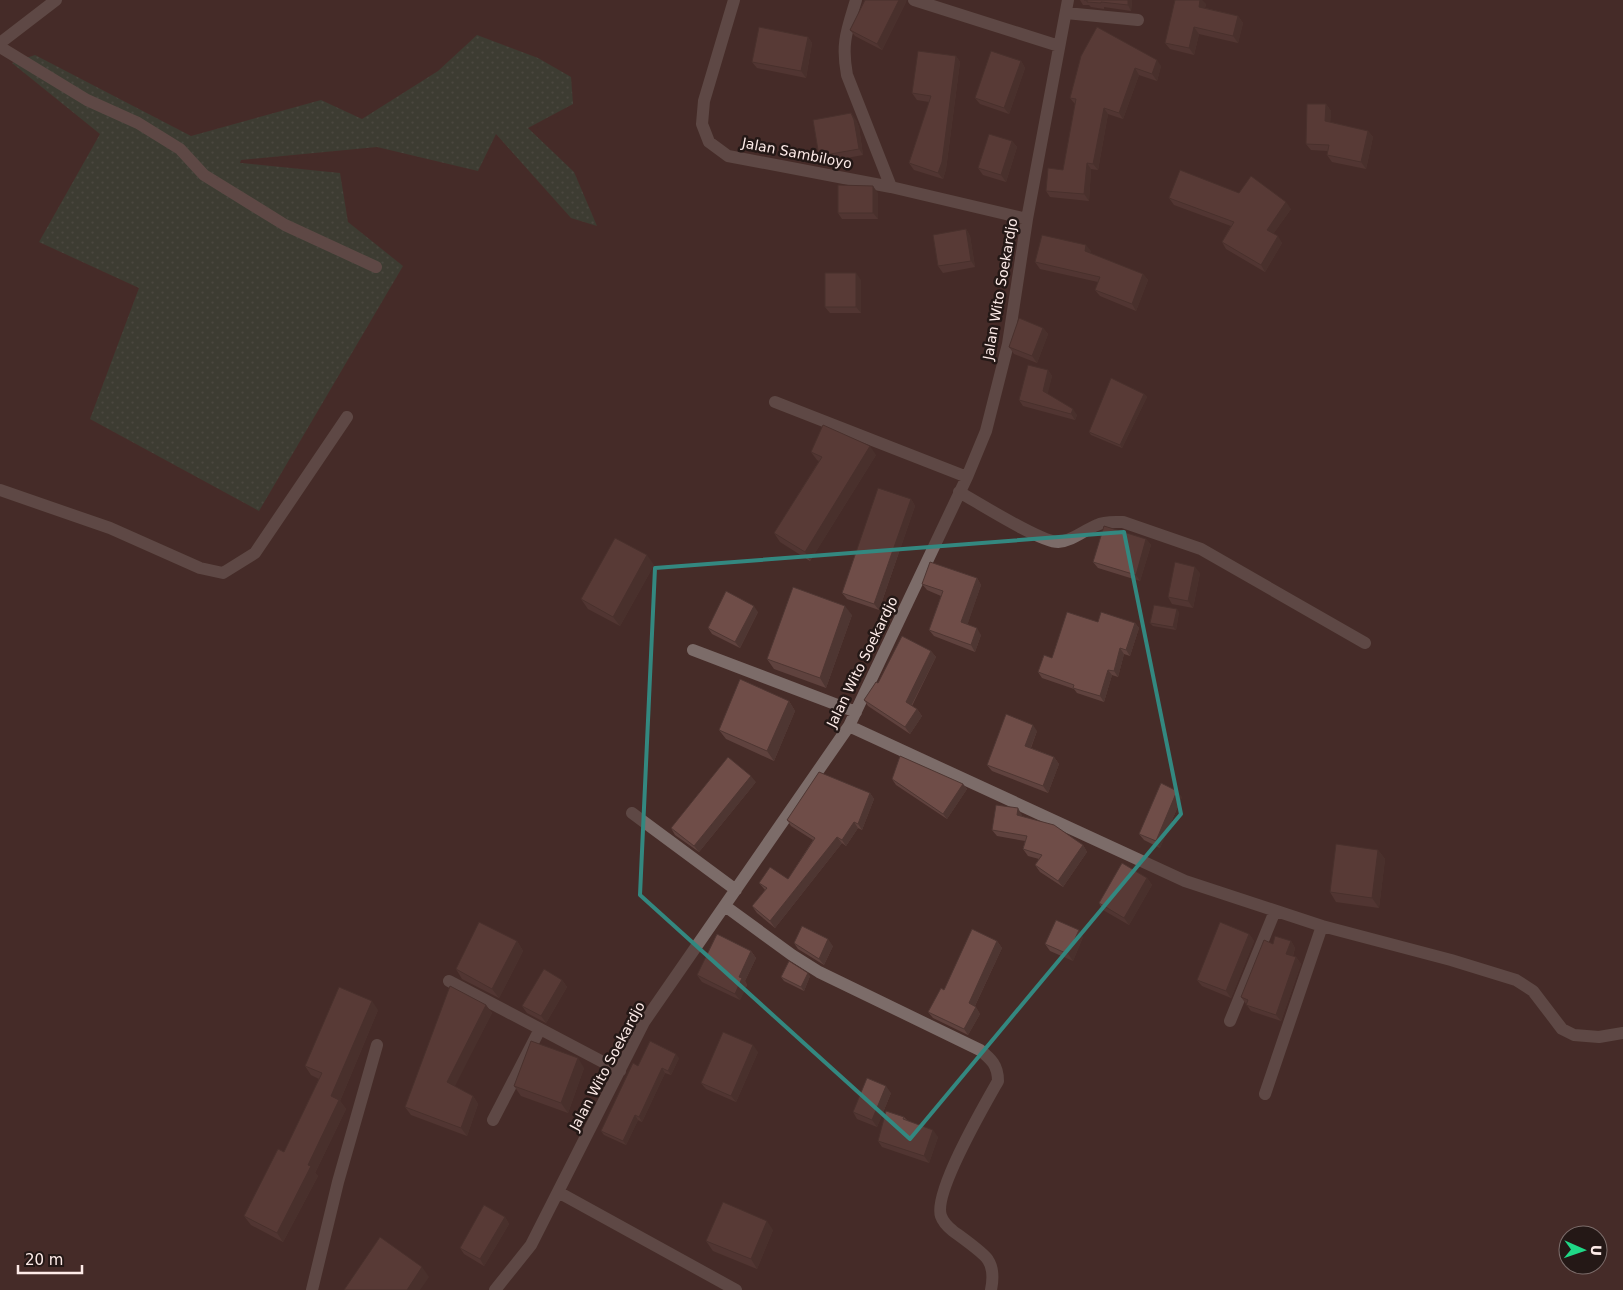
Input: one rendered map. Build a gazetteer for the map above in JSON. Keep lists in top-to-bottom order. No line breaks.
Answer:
{"streets":{"street":["Jalan Sambiloyo","Jalan Wito Soekardjo"]},"crossings":[["Jalan Sambiloyo","Jalan Wito Soekardjo"]],"scale_bar":"20 m","north":"right"}
